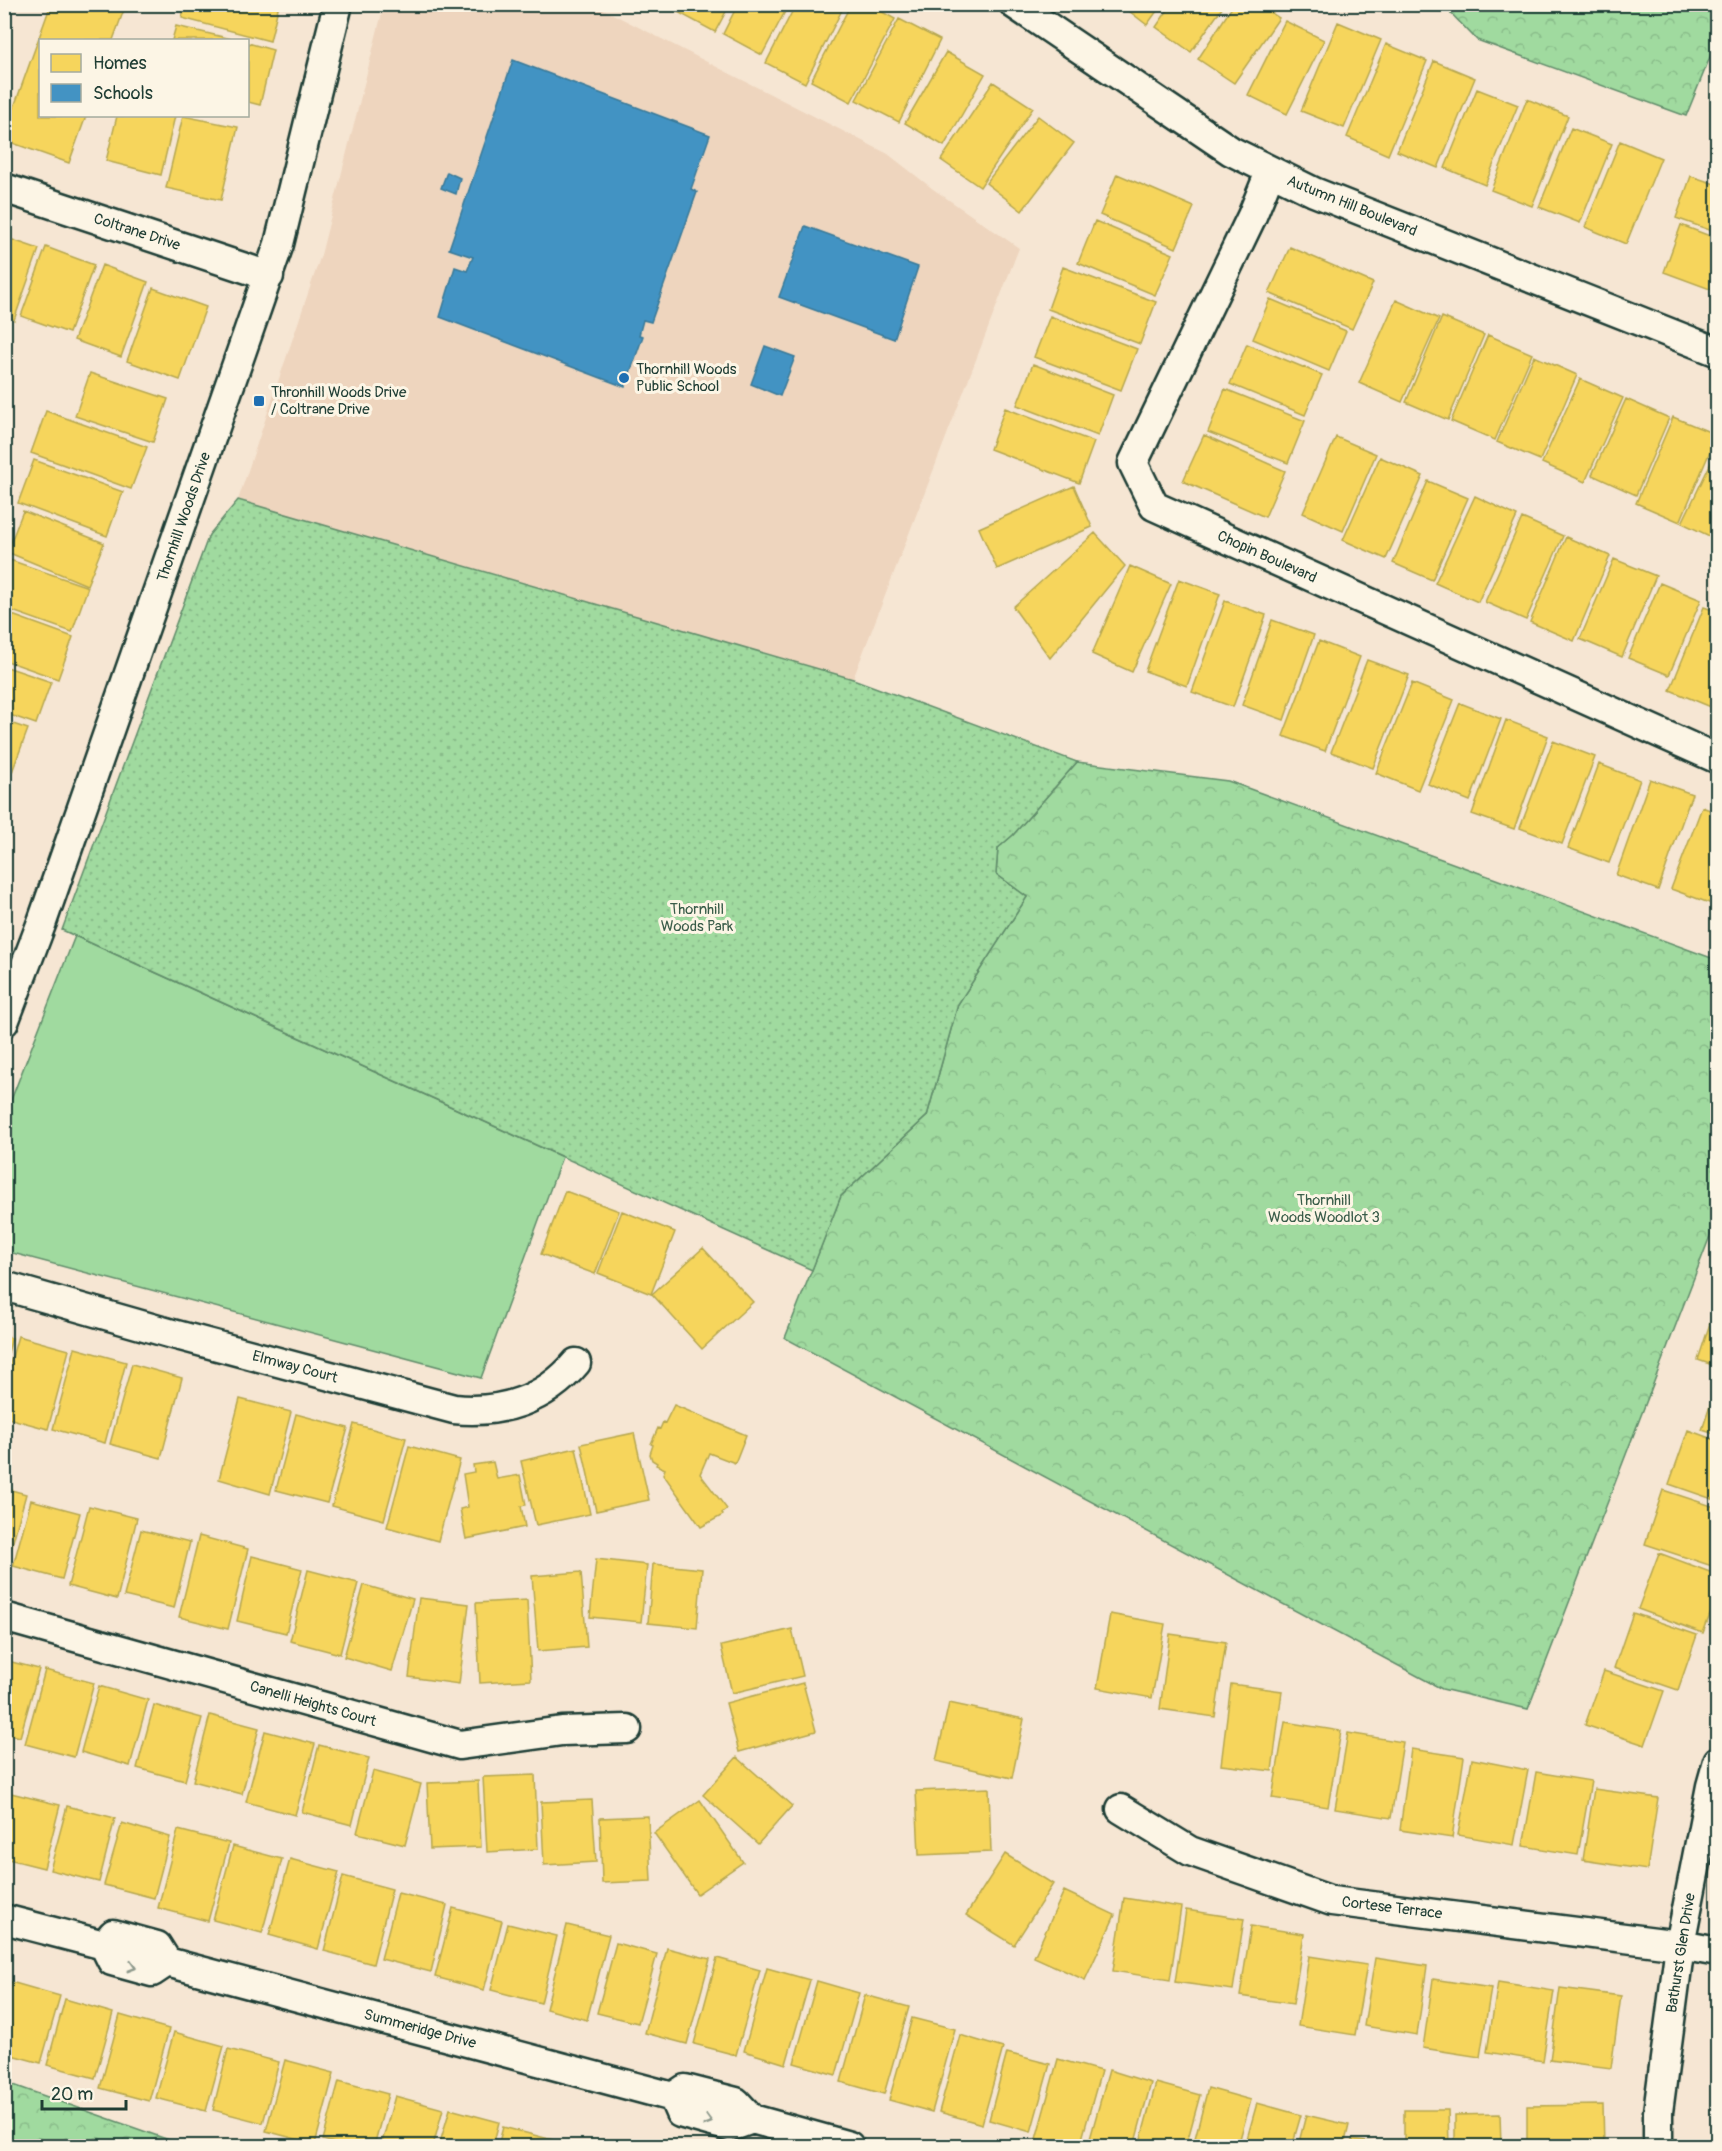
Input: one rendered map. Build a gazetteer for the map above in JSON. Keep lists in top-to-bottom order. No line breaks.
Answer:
{"streets":{"street":["Autumn Hill Boulevard","Coltrane Drive","Thornhill Woods Drive","Chopin Boulevard","Elmway Court","Canelli Heights Court","Cortese Terrace","Bathurst Glen Drive","Summeridge Drive"]},"crossings":[["Autumn Hill Boulevard","Chopin Boulevard"],["Coltrane Drive","Thornhill Woods Drive"],["Cortese Terrace","Bathurst Glen Drive"]],"parks":["Thornhill Woods Park","Thornhill Woods Woodlot 3"],"places":{"other":["Thornhill Woods Public School"],"transit":["Thronhill Woods Drive / Coltrane Drive"]},"legend":["Homes","Schools"],"scale_bar":"20 m"}
